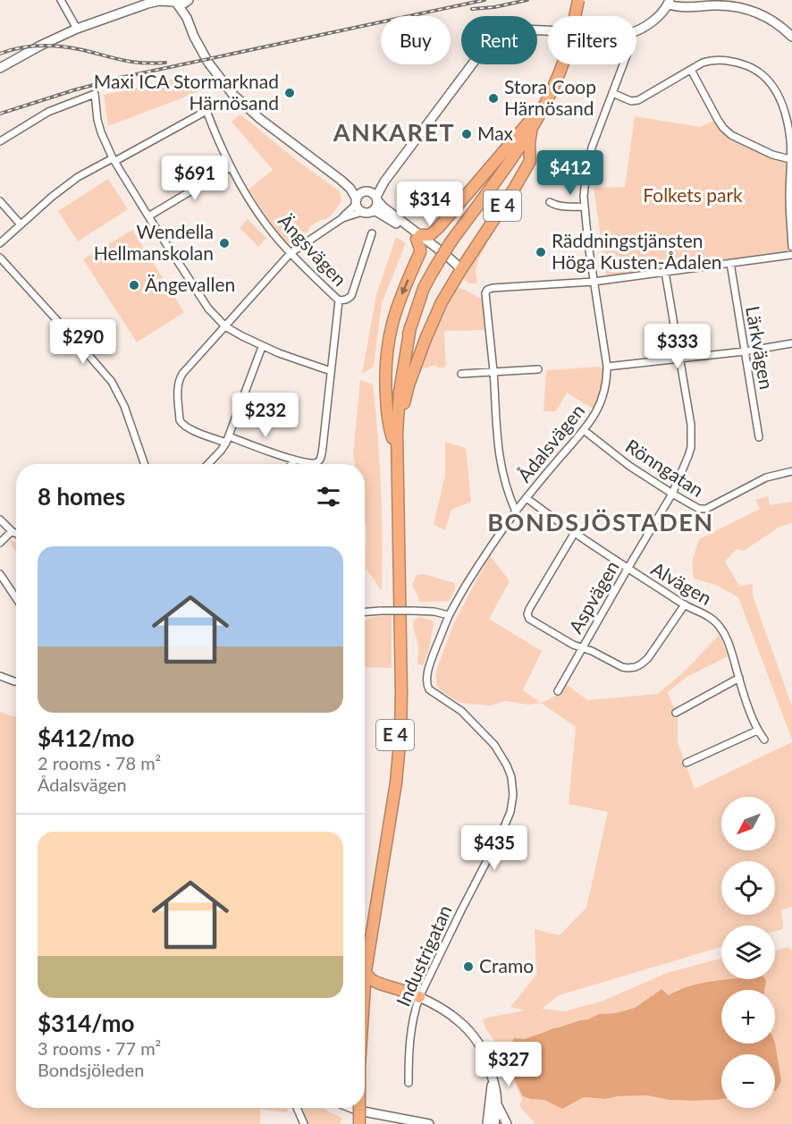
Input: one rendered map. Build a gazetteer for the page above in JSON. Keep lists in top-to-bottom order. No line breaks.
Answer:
{"streets":{"highway":["E 4"],"street":["Ängsvägen","Lärkvägen","Ådalsvägen","Rönngatan","Alvägen","Aspvägen","Industrigatan"]},"crossings":[["Ådalsvägen","Rönngatan"],["Ådalsvägen","Alvägen"],["Ådalsvägen","Industrigatan"],["Rönngatan","Aspvägen"],["Alvägen","Aspvägen"]],"districts":["ANKARET","BONDSJÖSTADEN"],"parks":["Folkets park"],"places":["Maxi ICA Stormarknad Härnösand","Stora Coop Härnösand","Max","Wendella Hellmanskolan","Räddningstjänsten Höga Kusten-Ådalen","Ängevallen","Cramo"],"north":"bottom left","page":{"chip":["Buy","Rent","Filters"],"price":["$412","$691","$314","$290","$333","$232","$435","$327"],"heading":"8 homes","list":[{"name":"$412/mo","note":"2 rooms · 78 m² · Ådalsvägen"},{"name":"$314/mo","note":"3 rooms · 77 m² · Bondsjöleden"}],"map_buttons":["+","−"]}}
